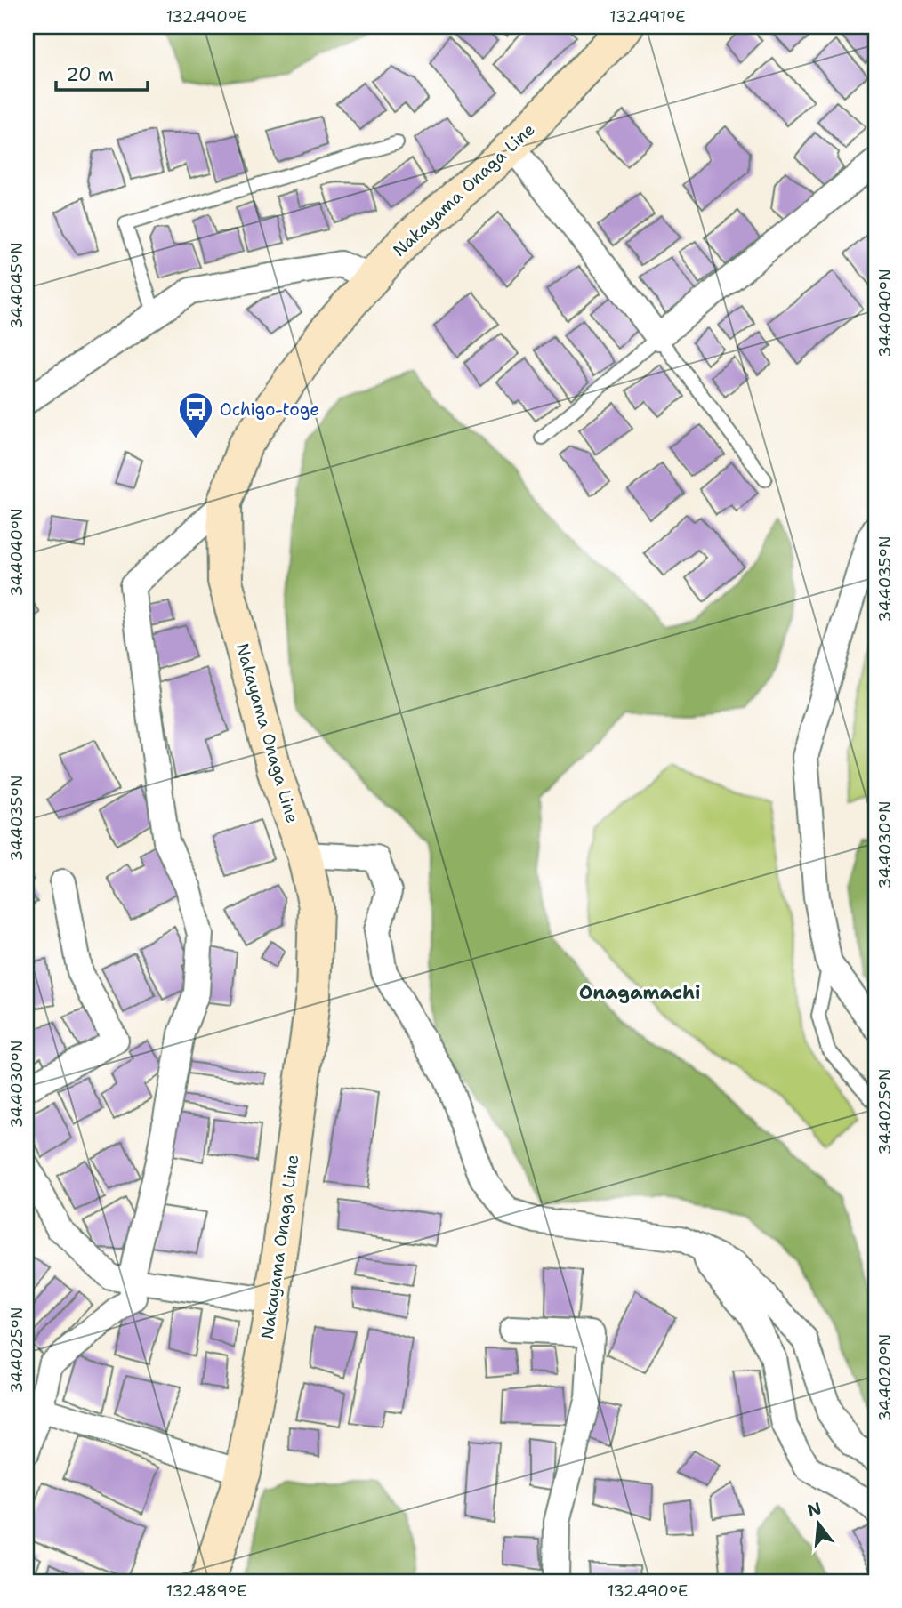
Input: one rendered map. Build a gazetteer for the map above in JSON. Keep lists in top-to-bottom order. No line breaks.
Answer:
{"streets":{"main road":["Nakayama Onaga Line"]},"districts":["Onagamachi"],"places":{"bus stop":["Ochigo-toge"]},"scale_bar":"20 m","north":"top","coordinates":["132.490°E","132.491°E","34.4045°N","34.4040°N","34.4035°N","34.4030°N","34.4025°N","34.4020°N","132.489°E"]}
